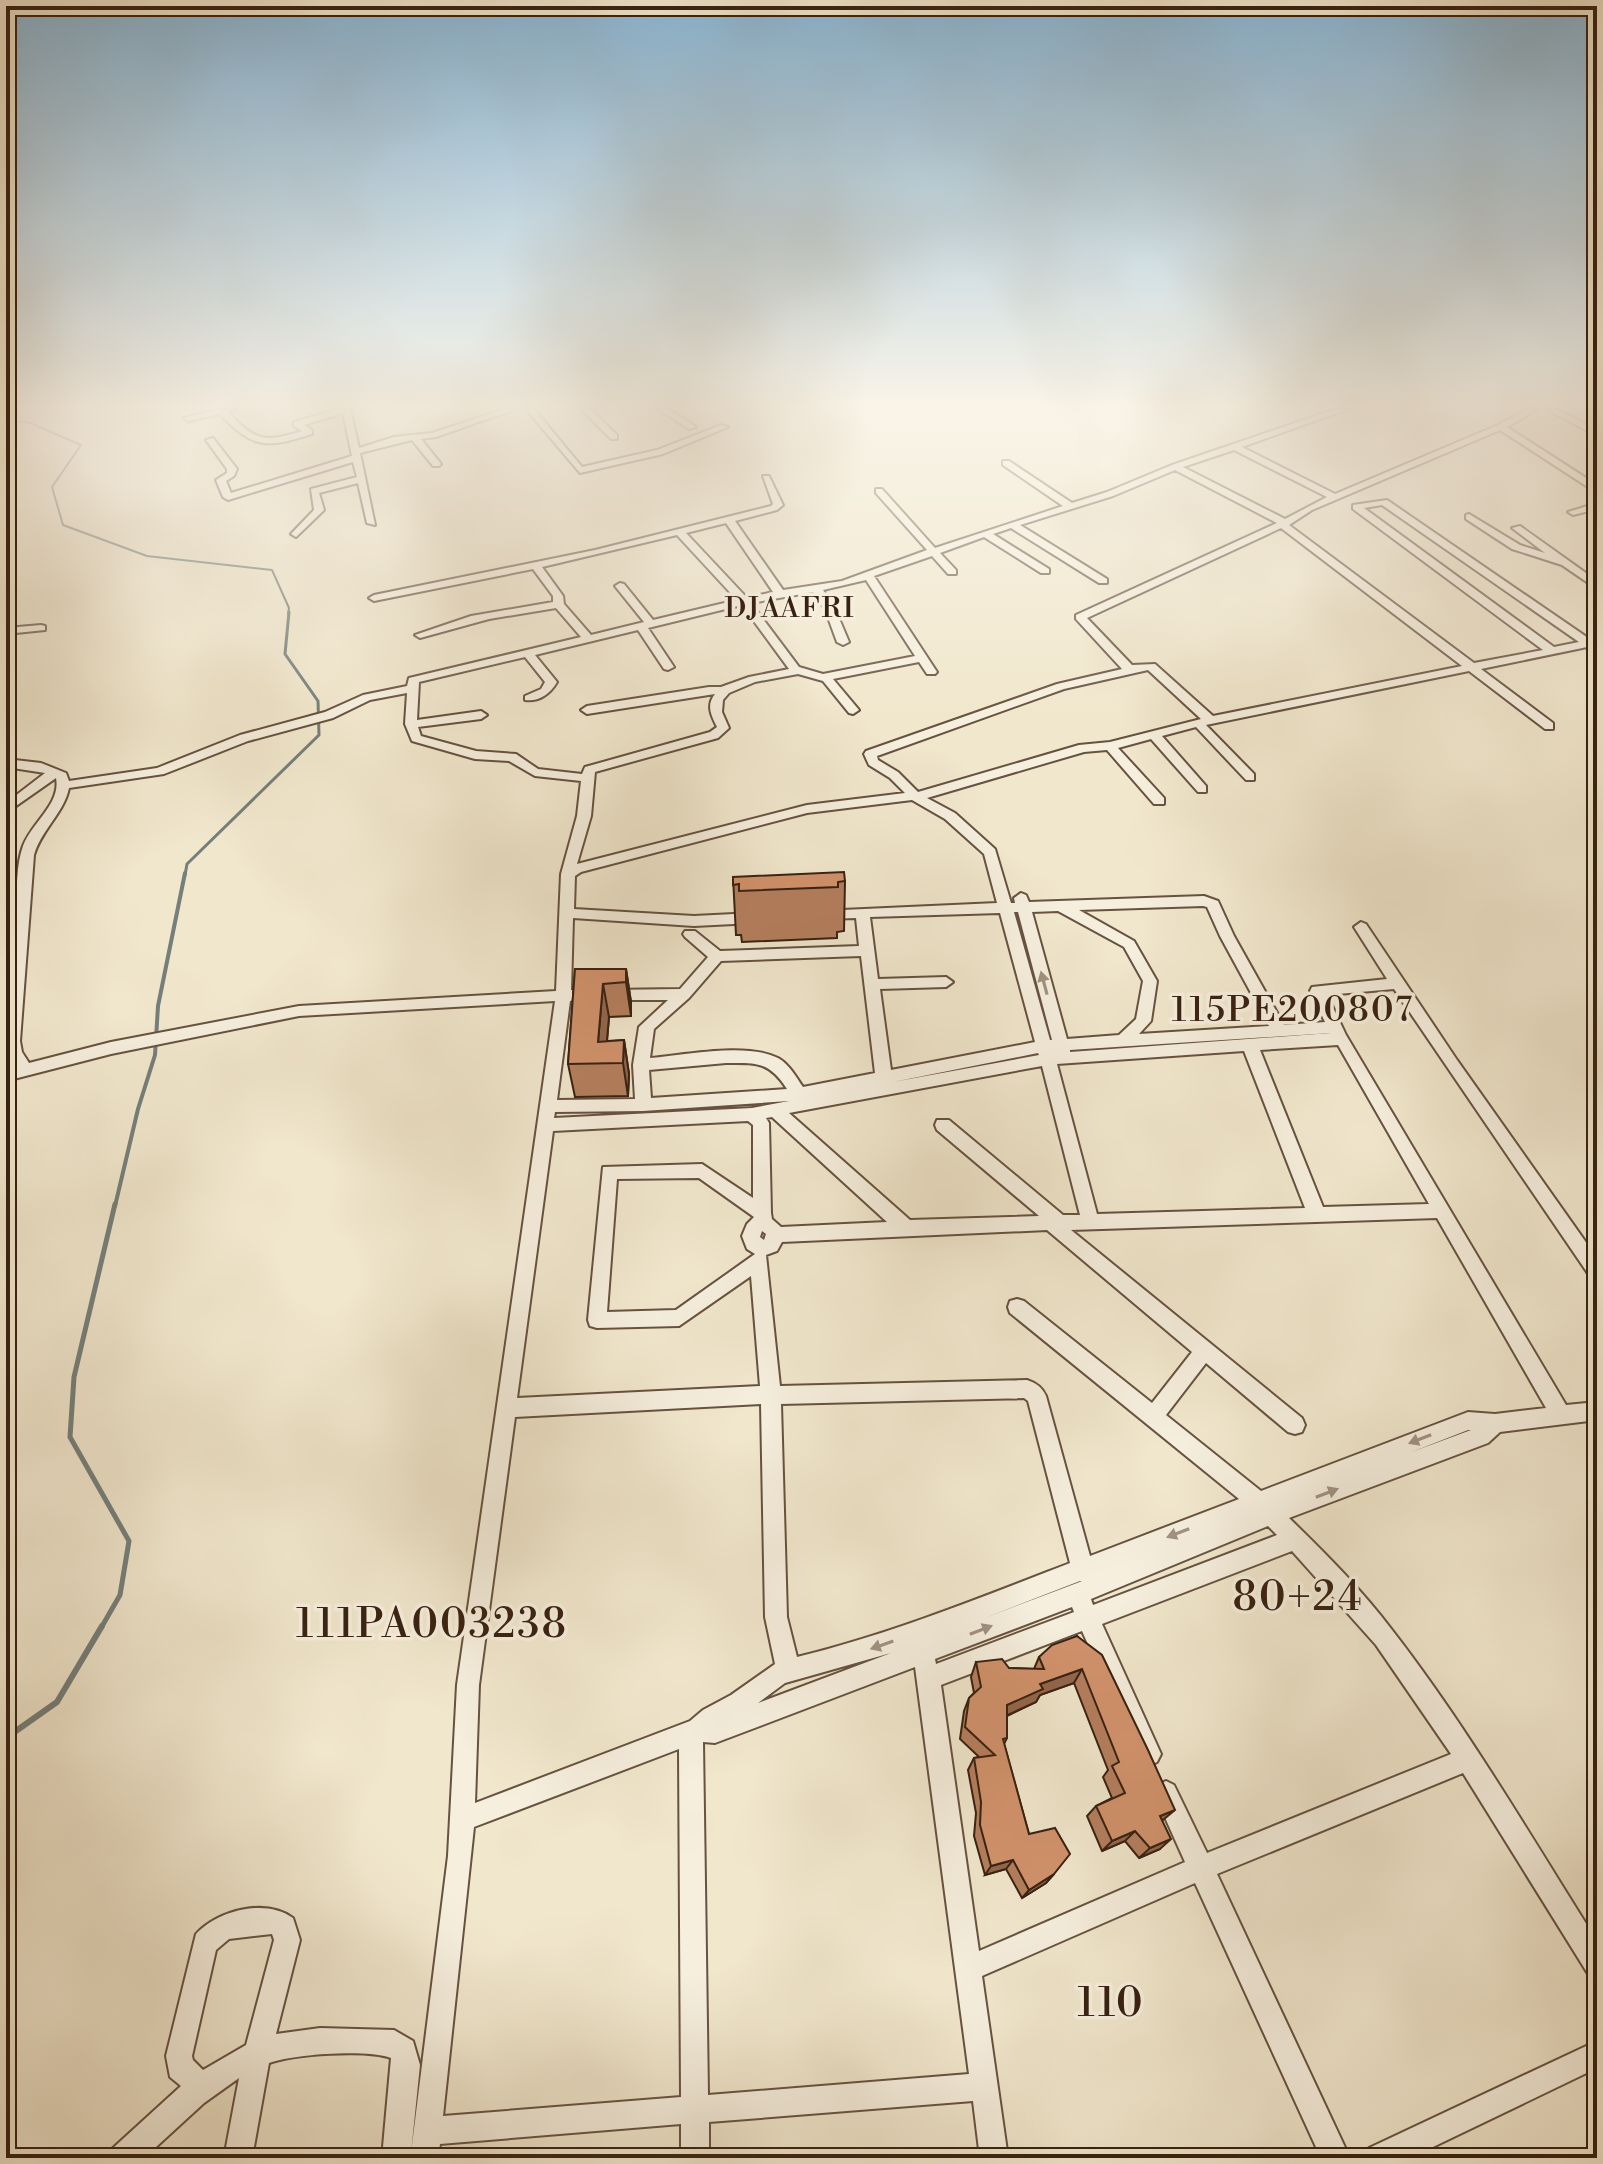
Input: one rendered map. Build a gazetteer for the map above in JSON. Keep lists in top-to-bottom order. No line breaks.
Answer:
{"districts":["DJAAFRI","115PE200807","80+24","111PA003238","110"]}
